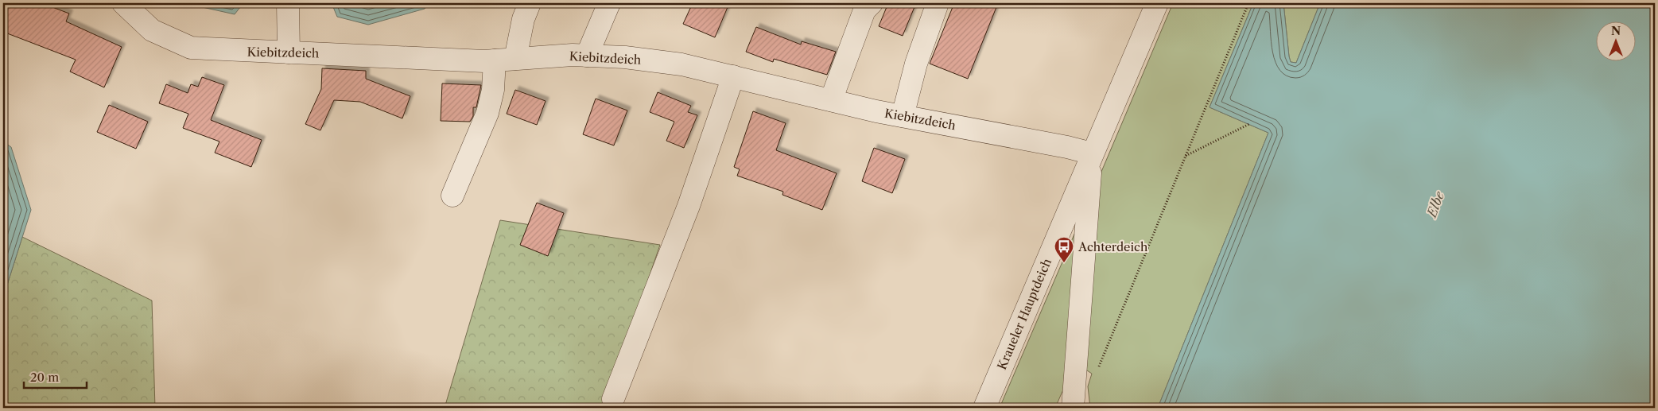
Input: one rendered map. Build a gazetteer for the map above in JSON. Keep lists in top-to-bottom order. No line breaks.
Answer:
{"streets":{"street":["Kiebitzdeich","Kraueler Hauptdeich"]},"crossings":[["Kiebitzdeich","Kraueler Hauptdeich"]],"water":["Elbe"],"places":{"bus stop":["Achterdeich"]},"scale_bar":"20 m","north":"top"}
